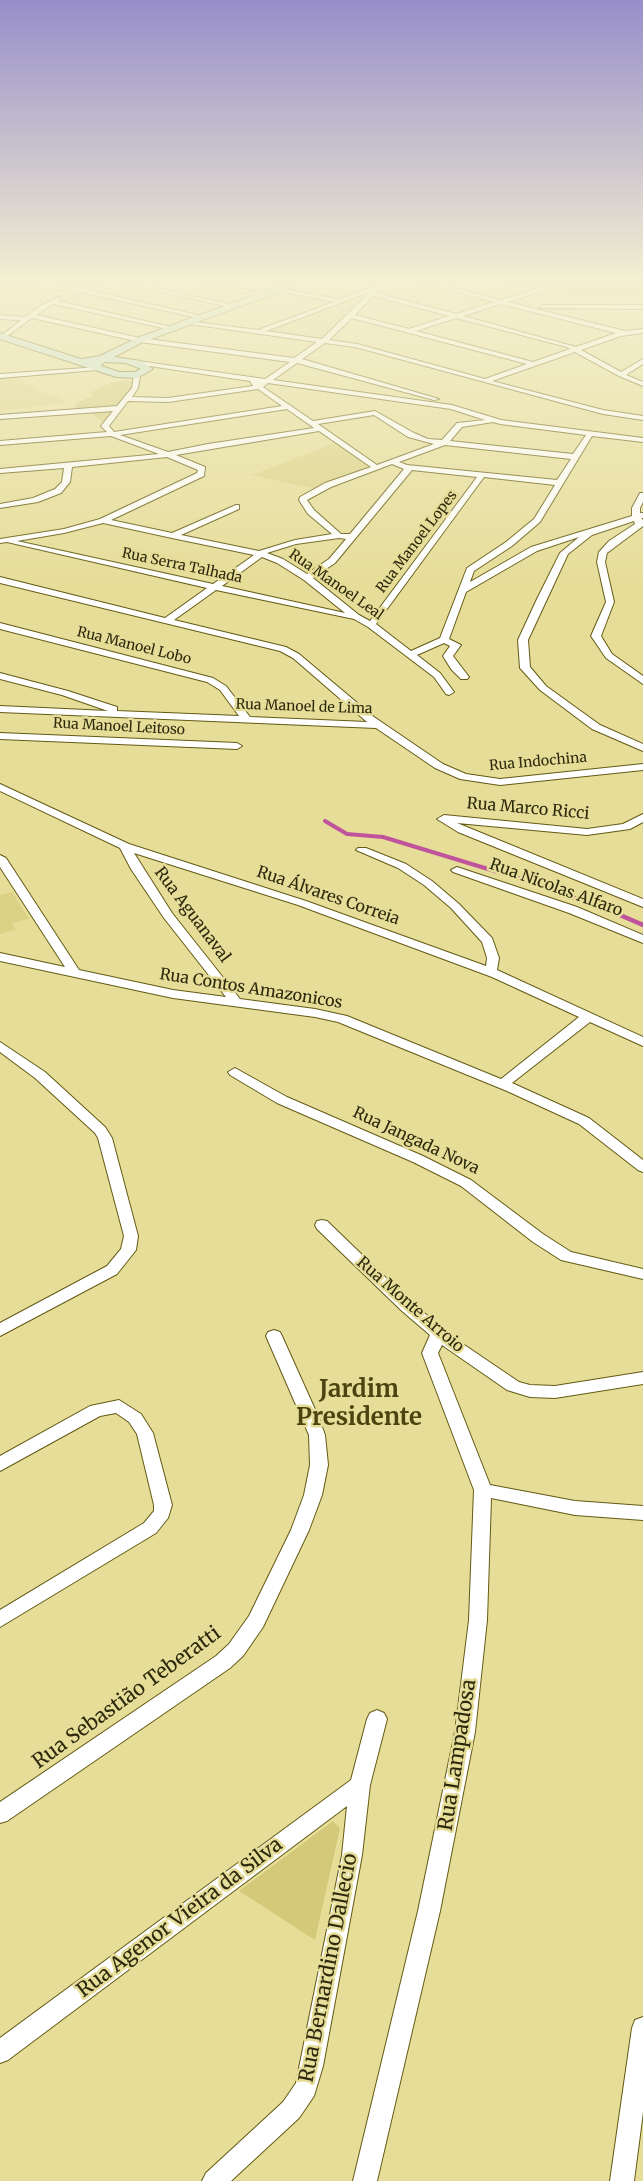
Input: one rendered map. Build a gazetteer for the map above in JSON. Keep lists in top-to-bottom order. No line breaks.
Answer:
{"streets":{"street":["Rua Manoel Lopes","Rua Serra Talhada","Rua Manoel Leal","Rua Manoel Lobo","Rua Manoel de Lima","Rua Manoel Leitoso","Rua Indochina","Rua Marco Ricci","Rua Nicolas Alfaro","Rua Álvares Correia","Rua Aguanaval","Rua Contos Amazonicos","Rua Jangada Nova","Rua Monte Arroio","Rua Sebastião Teberatti","Rua Lampadosa","Rua Agenor Vieira da Silva","Rua Bernardino Dallecio"]},"crossings":[["Rua Manoel Lopes","Rua Manoel Leal"],["Rua Serra Talhada","Rua Manoel Leal"],["Rua Manoel Lobo","Rua Manoel de Lima"],["Rua Manoel de Lima","Rua Indochina"],["Rua Álvares Correia","Rua Aguanaval"],["Rua Aguanaval","Rua Contos Amazonicos"],["Rua Monte Arroio","Rua Lampadosa"],["Rua Agenor Vieira da Silva","Rua Bernardino Dallecio"]],"districts":["Jardim Presidente"]}
